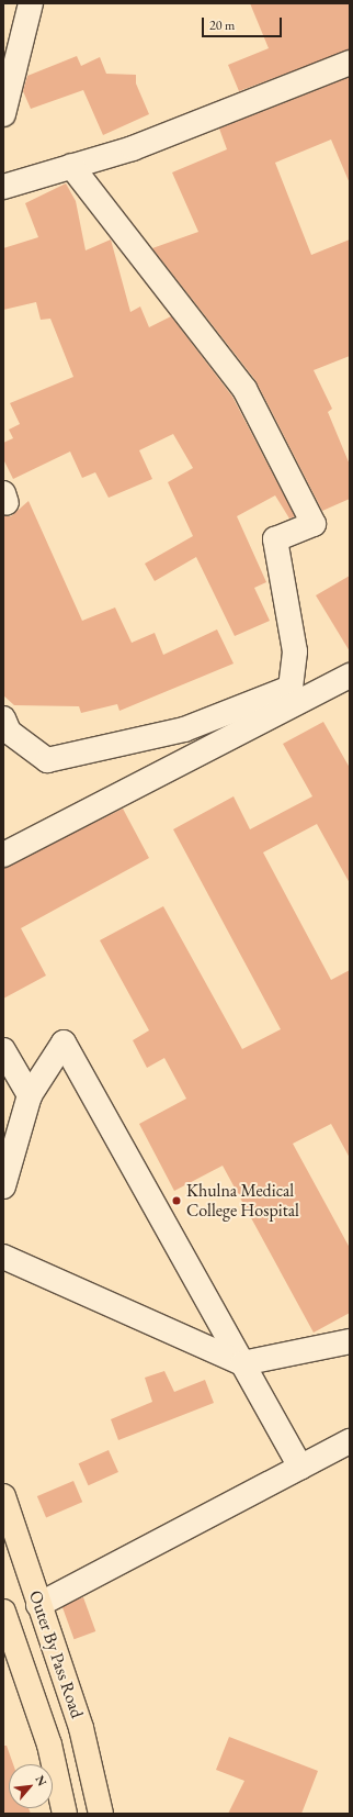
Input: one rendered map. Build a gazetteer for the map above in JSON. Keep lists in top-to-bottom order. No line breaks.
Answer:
{"streets":{"main road":["Outer By Pass Road"]},"places":["Khulna Medical College Hospital"],"scale_bar":"20 m","north":"top right"}
